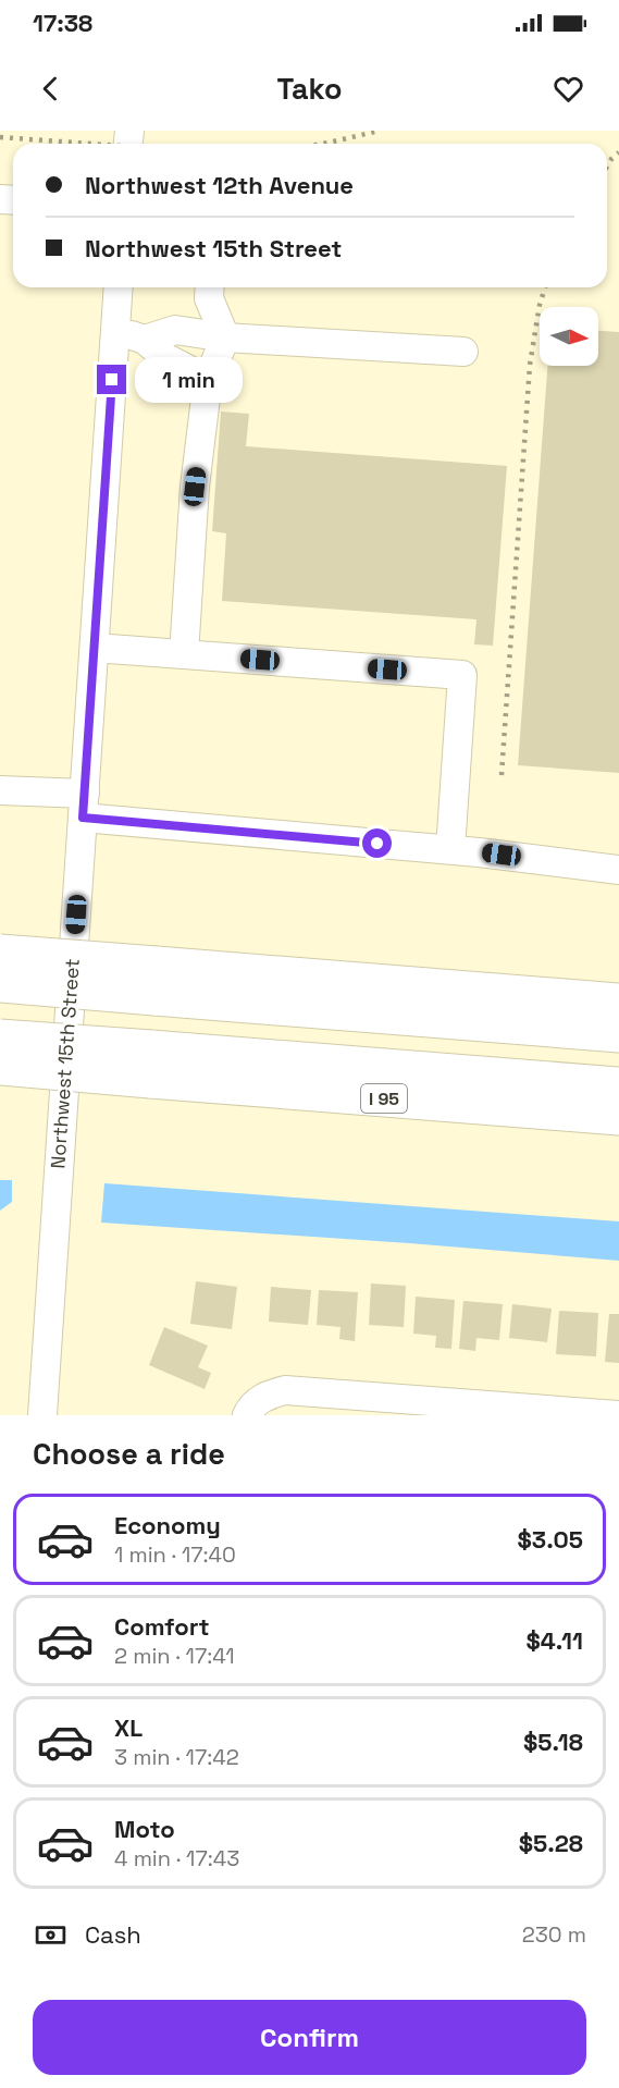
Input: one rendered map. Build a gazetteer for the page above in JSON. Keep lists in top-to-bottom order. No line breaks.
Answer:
{"streets":{"highway":["I 95"],"street":["Northwest 15th Street"]},"north":"right","page":{"status":"17:38","header":"Tako","banner":["Northwest 12th Avenue","Northwest 15th Street"],"bubble":"1 min","heading":"Choose a ride","list":[{"name":"Economy","note":"1 min · 17:40","value":"$3.05"},{"name":"Comfort","note":"2 min · 17:41","value":"$4.11"},{"name":"XL","note":"3 min · 17:42","value":"$5.18"},{"name":"Moto","note":"4 min · 17:43","value":"$5.28"}],"pay":["Cash","230 m"],"buttons":"Confirm"}}
